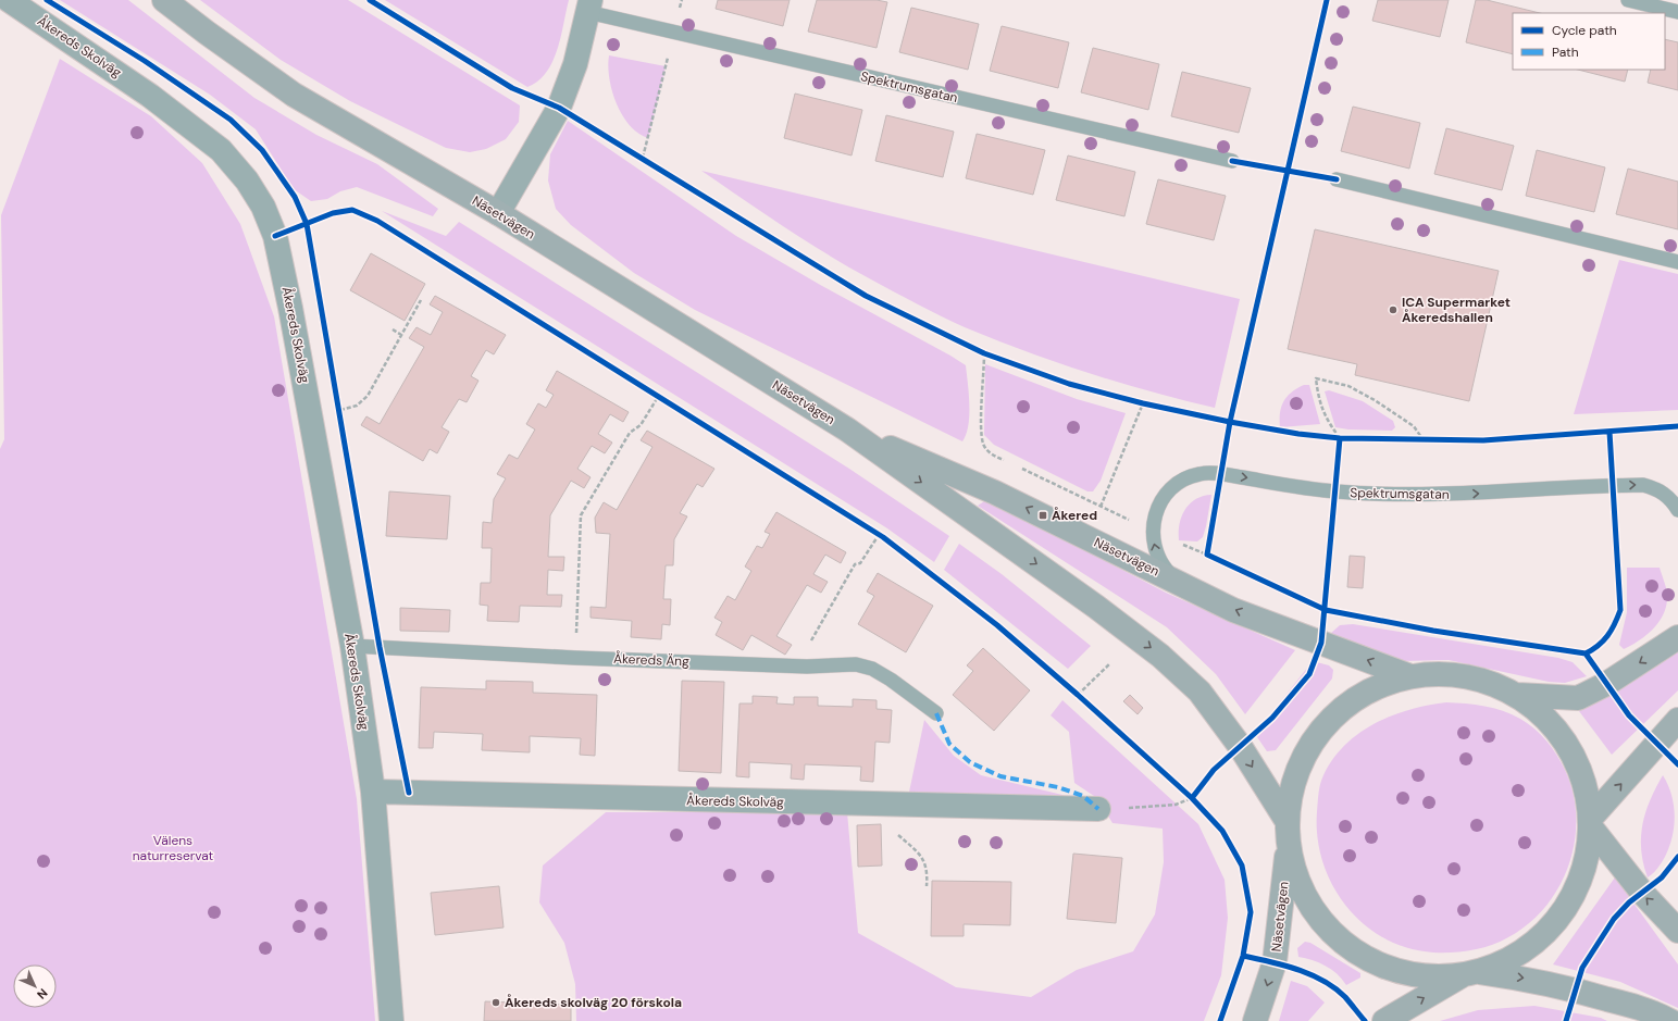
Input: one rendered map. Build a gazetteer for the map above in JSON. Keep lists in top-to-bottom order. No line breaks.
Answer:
{"streets":{"street":["Åkereds Skolväg","Spektrumsgatan","Näsetvägen"],"lane":["Åkereds Äng"]},"crossings":[["Åkereds Skolväg","Åkereds Äng"],["Spektrumsgatan","Näsetvägen"]],"parks":["Välens naturreservat"],"places":{"other":["ICA Supermarket Åkeredshallen","Åkereds skolväg 20 förskola"],"transit":["Åkered"]},"legend":["Cycle path","Path"],"north":"bottom right"}
